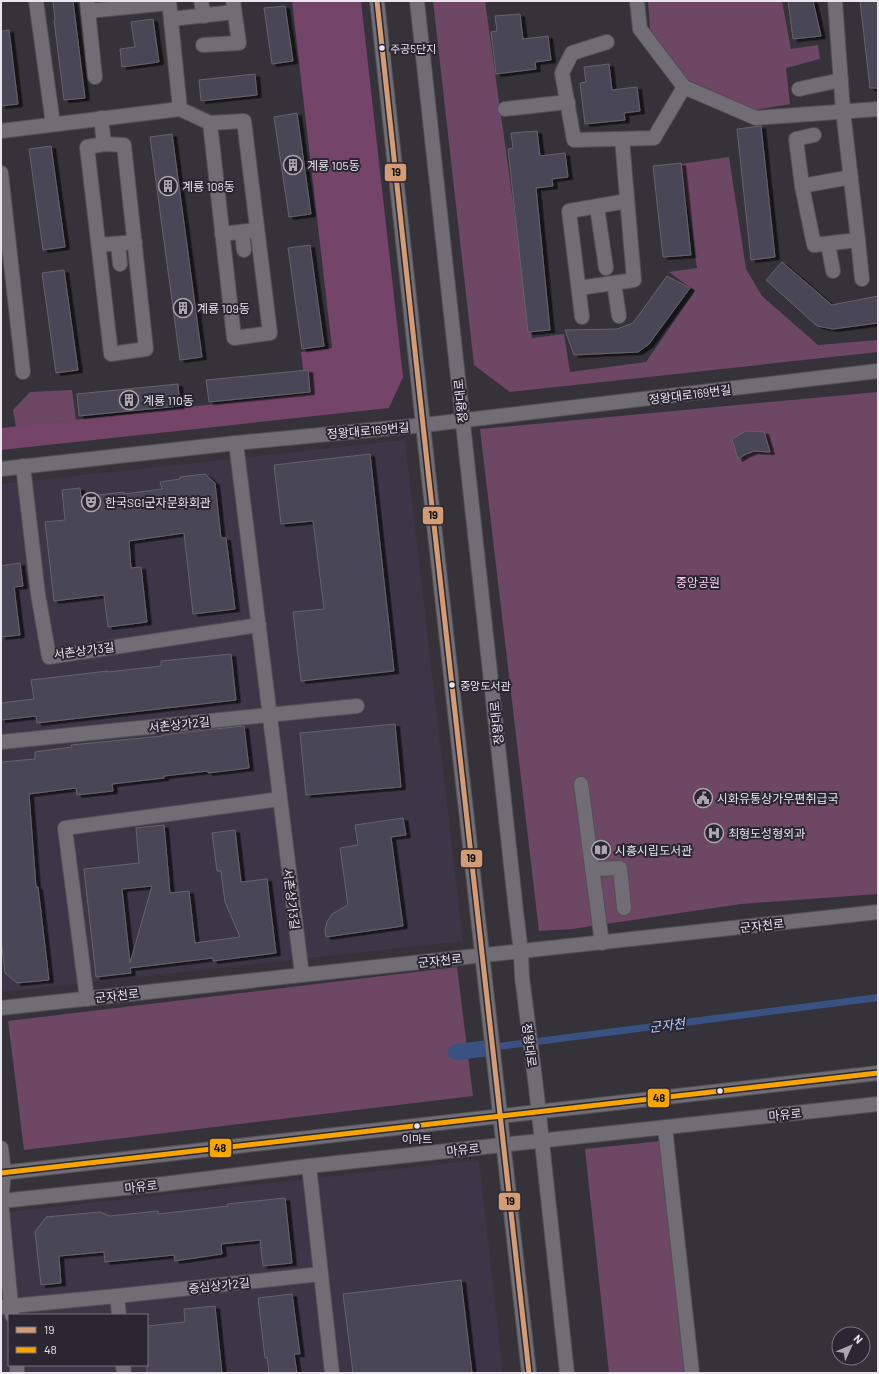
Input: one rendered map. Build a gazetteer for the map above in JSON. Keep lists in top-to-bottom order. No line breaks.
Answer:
{"streets":{"street":["정왕대로169번길","정왕대로","서촌상가3길","서촌상가2길","군자천로","마유로","중심상가2길"]},"crossings":[["정왕대로169번길","정왕대로"],["정왕대로169번길","서촌상가3길"],["정왕대로","군자천로"],["정왕대로","마유로"],["서촌상가3길","서촌상가2길"],["서촌상가3길","군자천로"]],"water":["군자천"],"parks":["중앙공원"],"places":{"other":["주공5단지","중앙도서관","이마트"],"building":["계룡 105동","계룡 108동","계룡 109동","계룡 110동"],"theatre":["한국SGI군자문화회관"],"public building":["시화유통상가우편취급국"],"hospital":["최형도성형외과"],"library":["시흥시립도서관"]},"lines":["transit line 19","transit line 48"],"legend":["19","48"],"north":"top right"}
